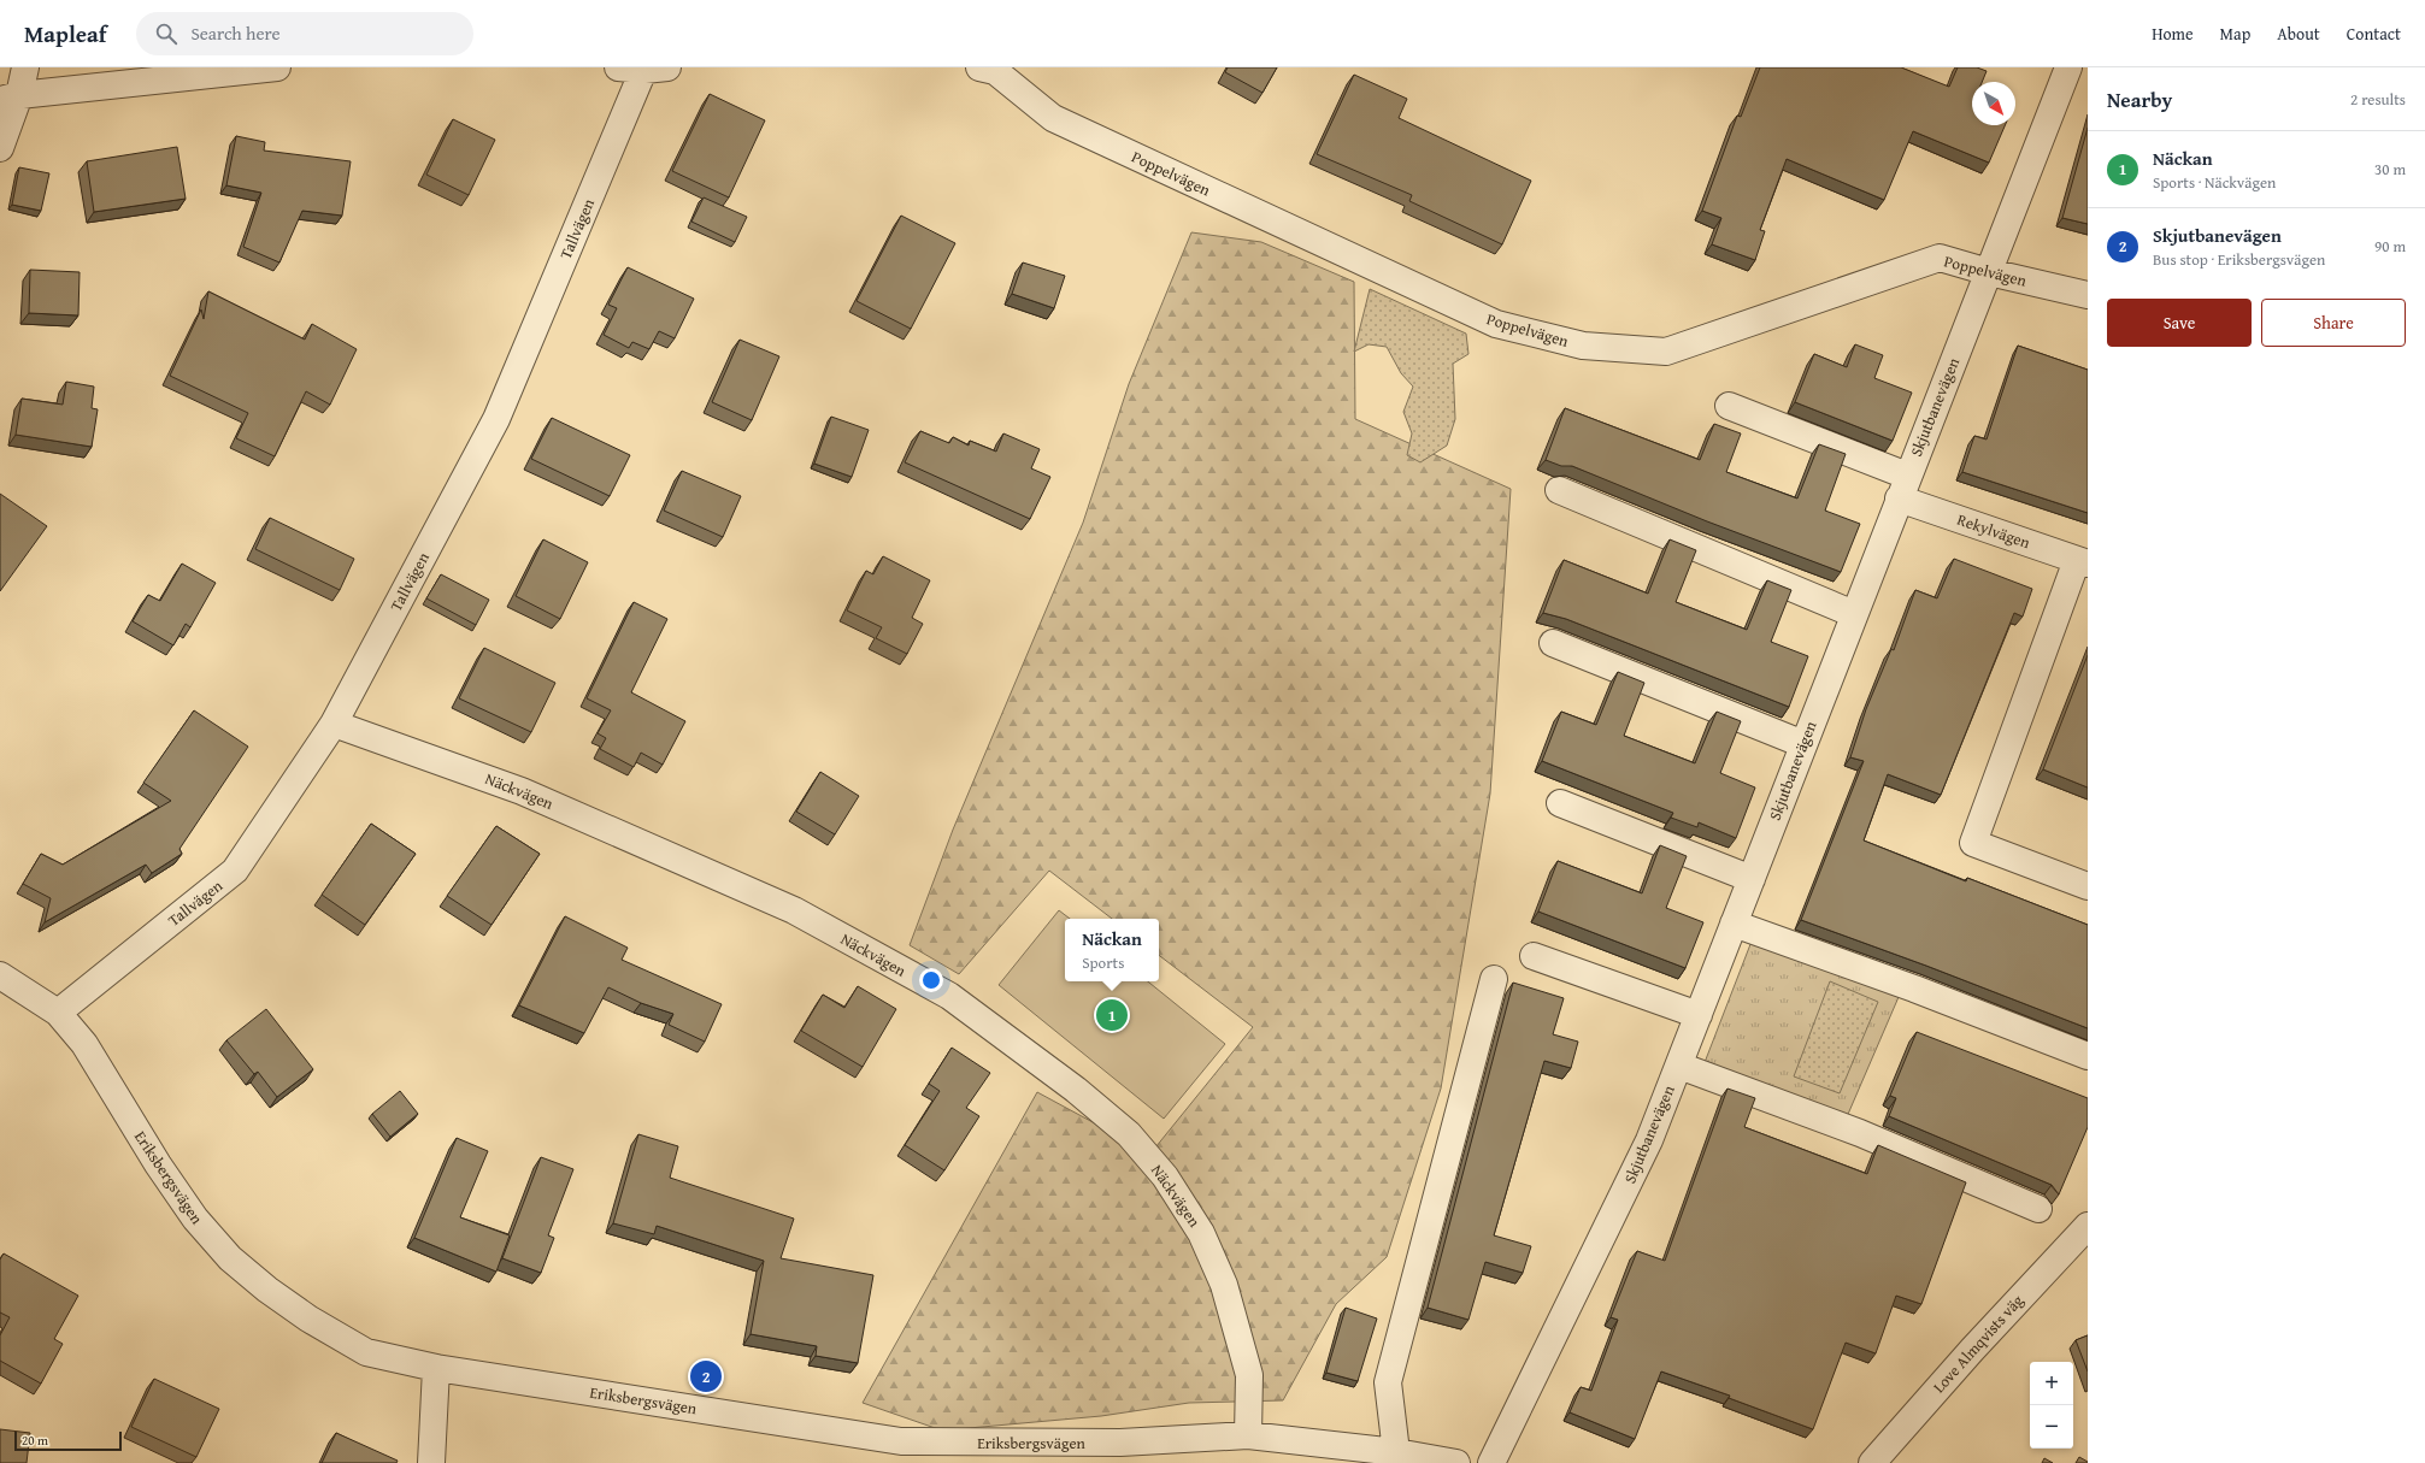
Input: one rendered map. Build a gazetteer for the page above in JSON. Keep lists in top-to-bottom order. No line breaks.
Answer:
{"streets":{"street":["Poppelvägen","Tallvägen","Skjutbanevägen","Rekylvägen","Näckvägen","Eriksbergsvägen","Love Almqvists väg"]},"crossings":[["Poppelvägen","Skjutbanevägen"],["Tallvägen","Näckvägen"],["Tallvägen","Eriksbergsvägen"],["Skjutbanevägen","Rekylvägen"],["Näckvägen","Eriksbergsvägen"]],"scale_bar":"20 m","north":"bottom right","page":{"header":"Mapleaf","search":"Search here","nav":["Home","Map","About","Contact"],"heading":["Nearby","2 results"],"list":[{"mark":"1","name":"Näckan","note":"Sports · Näckvägen","value":"30 m"},{"mark":"2","name":"Skjutbanevägen","note":"Bus stop · Eriksbergsvägen","value":"90 m"}],"buttons":["Save","Share"],"popup":["Näckan","Sports"],"pins":["1","2"],"map_buttons":["+","−"],"scale":"20 m"}}
